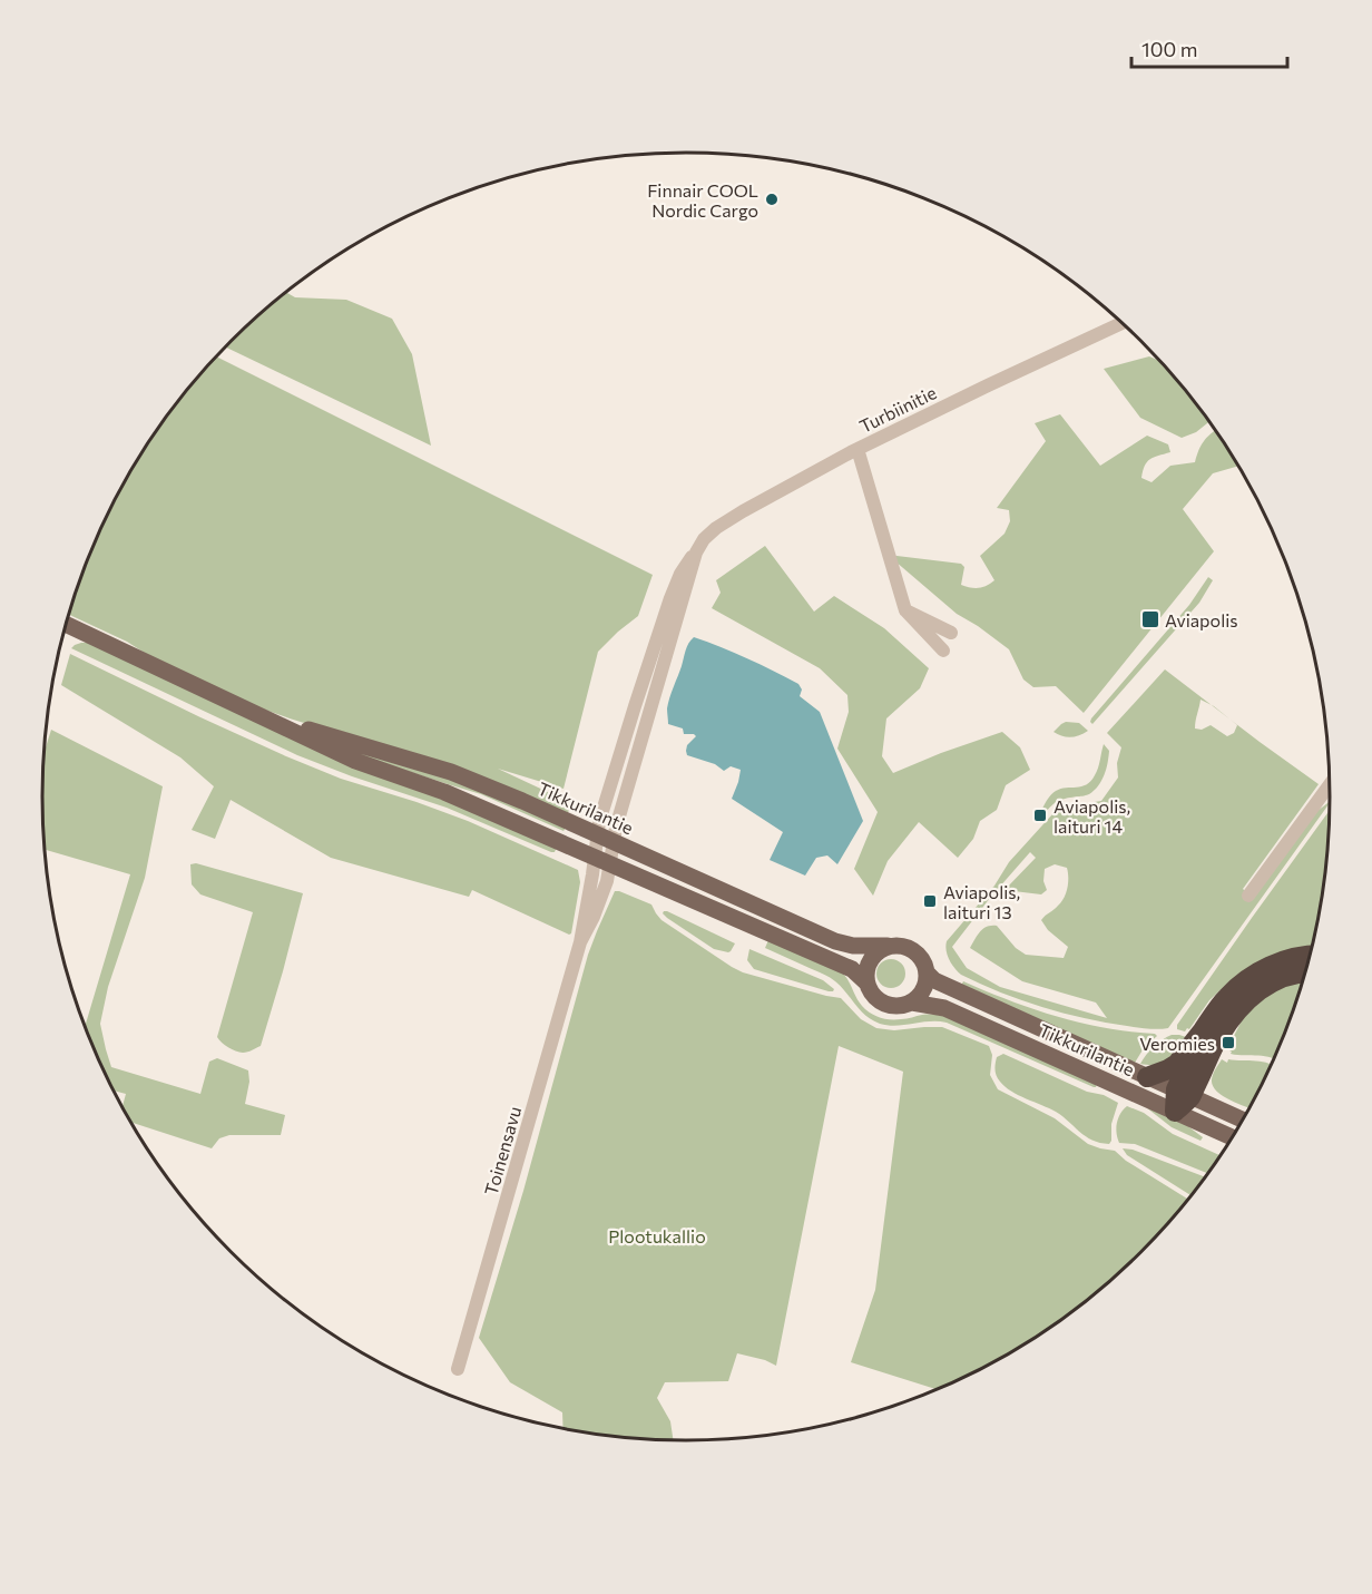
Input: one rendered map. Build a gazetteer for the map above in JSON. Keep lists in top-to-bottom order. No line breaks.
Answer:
{"streets":{"main road":["Tikkurilantie"],"street":["Turbiinitie","Toinensavu"]},"crossings":[["Turbiinitie","Tikkurilantie"],["Turbiinitie","Toinensavu"],["Tikkurilantie","Toinensavu"]],"parks":["Plootukallio"],"places":{"other":["Finnair COOL Nordic Cargo"],"transit":["Aviapolis","Aviapolis, laituri 14","Aviapolis, laituri 13","Veromies"]},"scale_bar":"100 m"}
